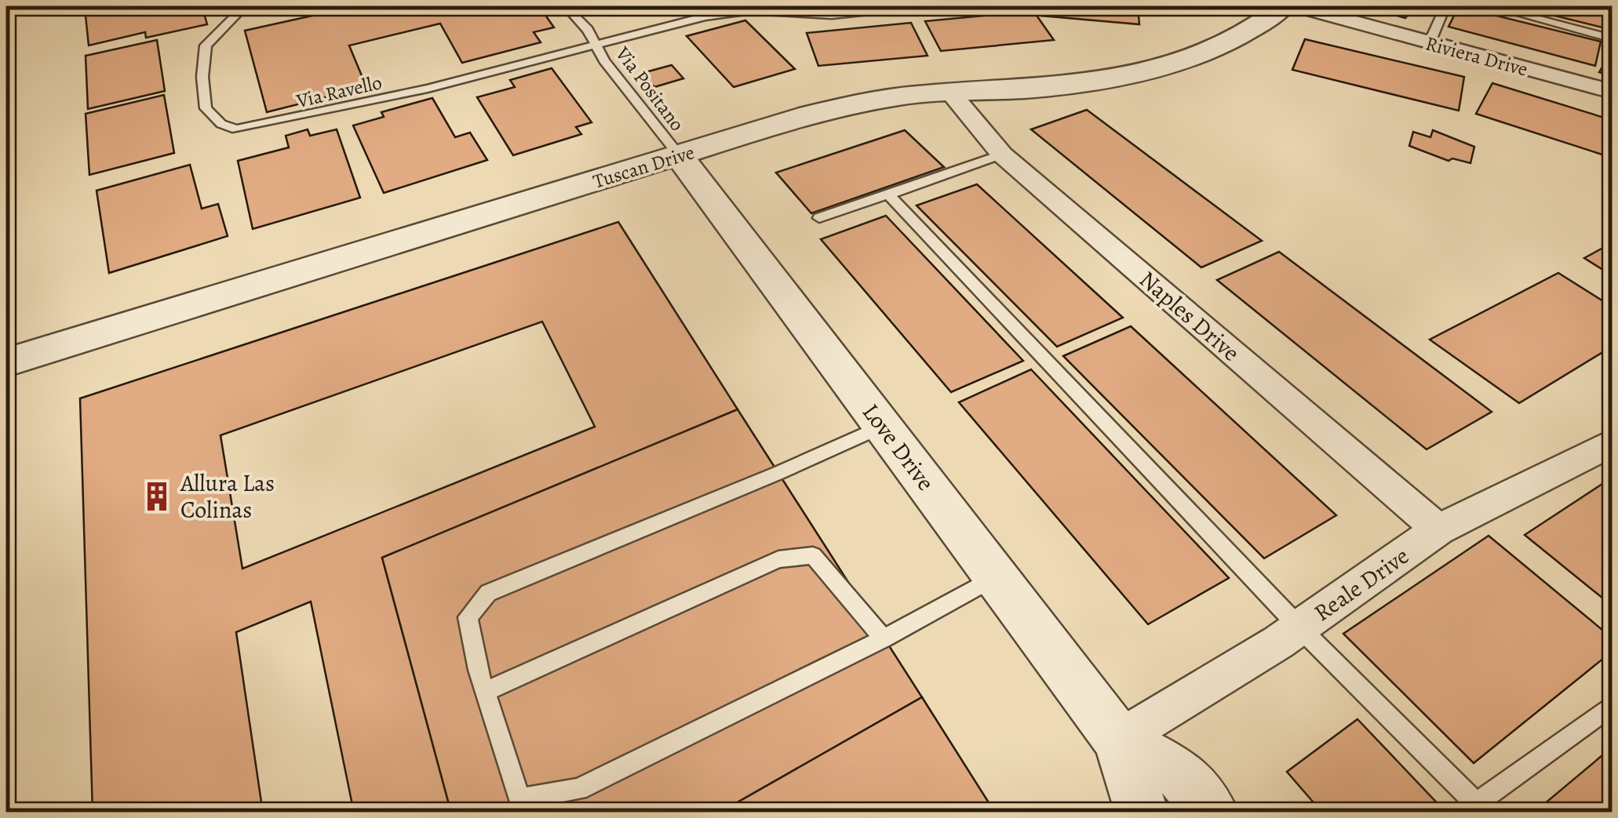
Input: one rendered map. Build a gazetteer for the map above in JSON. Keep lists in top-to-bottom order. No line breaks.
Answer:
{"streets":{"street":["Riviera Drive","Tuscan Drive","Naples Drive","Love Drive","Reale Drive"],"lane":["Via Positano","Via Ravello"]},"crossings":[["Via Positano","Via Ravello"],["Via Positano","Tuscan Drive"],["Via Positano","Love Drive"],["Tuscan Drive","Naples Drive"],["Tuscan Drive","Love Drive"],["Naples Drive","Reale Drive"],["Love Drive","Reale Drive"]],"places":{"building":["Allura Las Colinas"]}}
